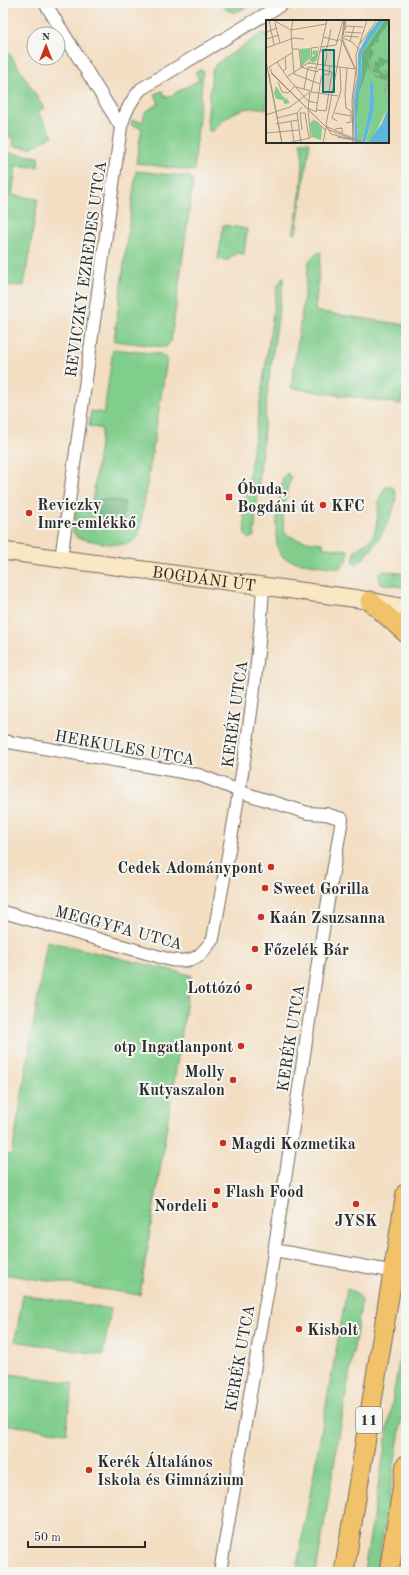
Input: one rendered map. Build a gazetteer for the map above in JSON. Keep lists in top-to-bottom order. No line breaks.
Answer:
{"streets":{"main road":["11"],"street":["REVICZKY EZREDES UTCA","BOGDÁNI ÚT","KERÉK UTCA","HERKULES UTCA","MEGGYFA UTCA"]},"crossings":[["REVICZKY EZREDES UTCA","BOGDÁNI ÚT"],["BOGDÁNI ÚT","KERÉK UTCA"],["KERÉK UTCA","HERKULES UTCA"],["KERÉK UTCA","MEGGYFA UTCA"],["HERKULES UTCA","MEGGYFA UTCA"]],"places":{"transit":["Óbuda, Bogdáni út"],"other":["KFC","Reviczky Imre-emlékkő","Cedek Adománypont","Sweet Gorilla","Kaán Zsuzsanna","Főzelék Bár","Lottózó","otp Ingatlanpont","Molly Kutyaszalon","Magdi Kozmetika","Flash Food","JYSK","Nordeli","Kisbolt","Kerék Általános Iskola és Gimnázium"]},"scale_bar":"50 m","north":"top"}
